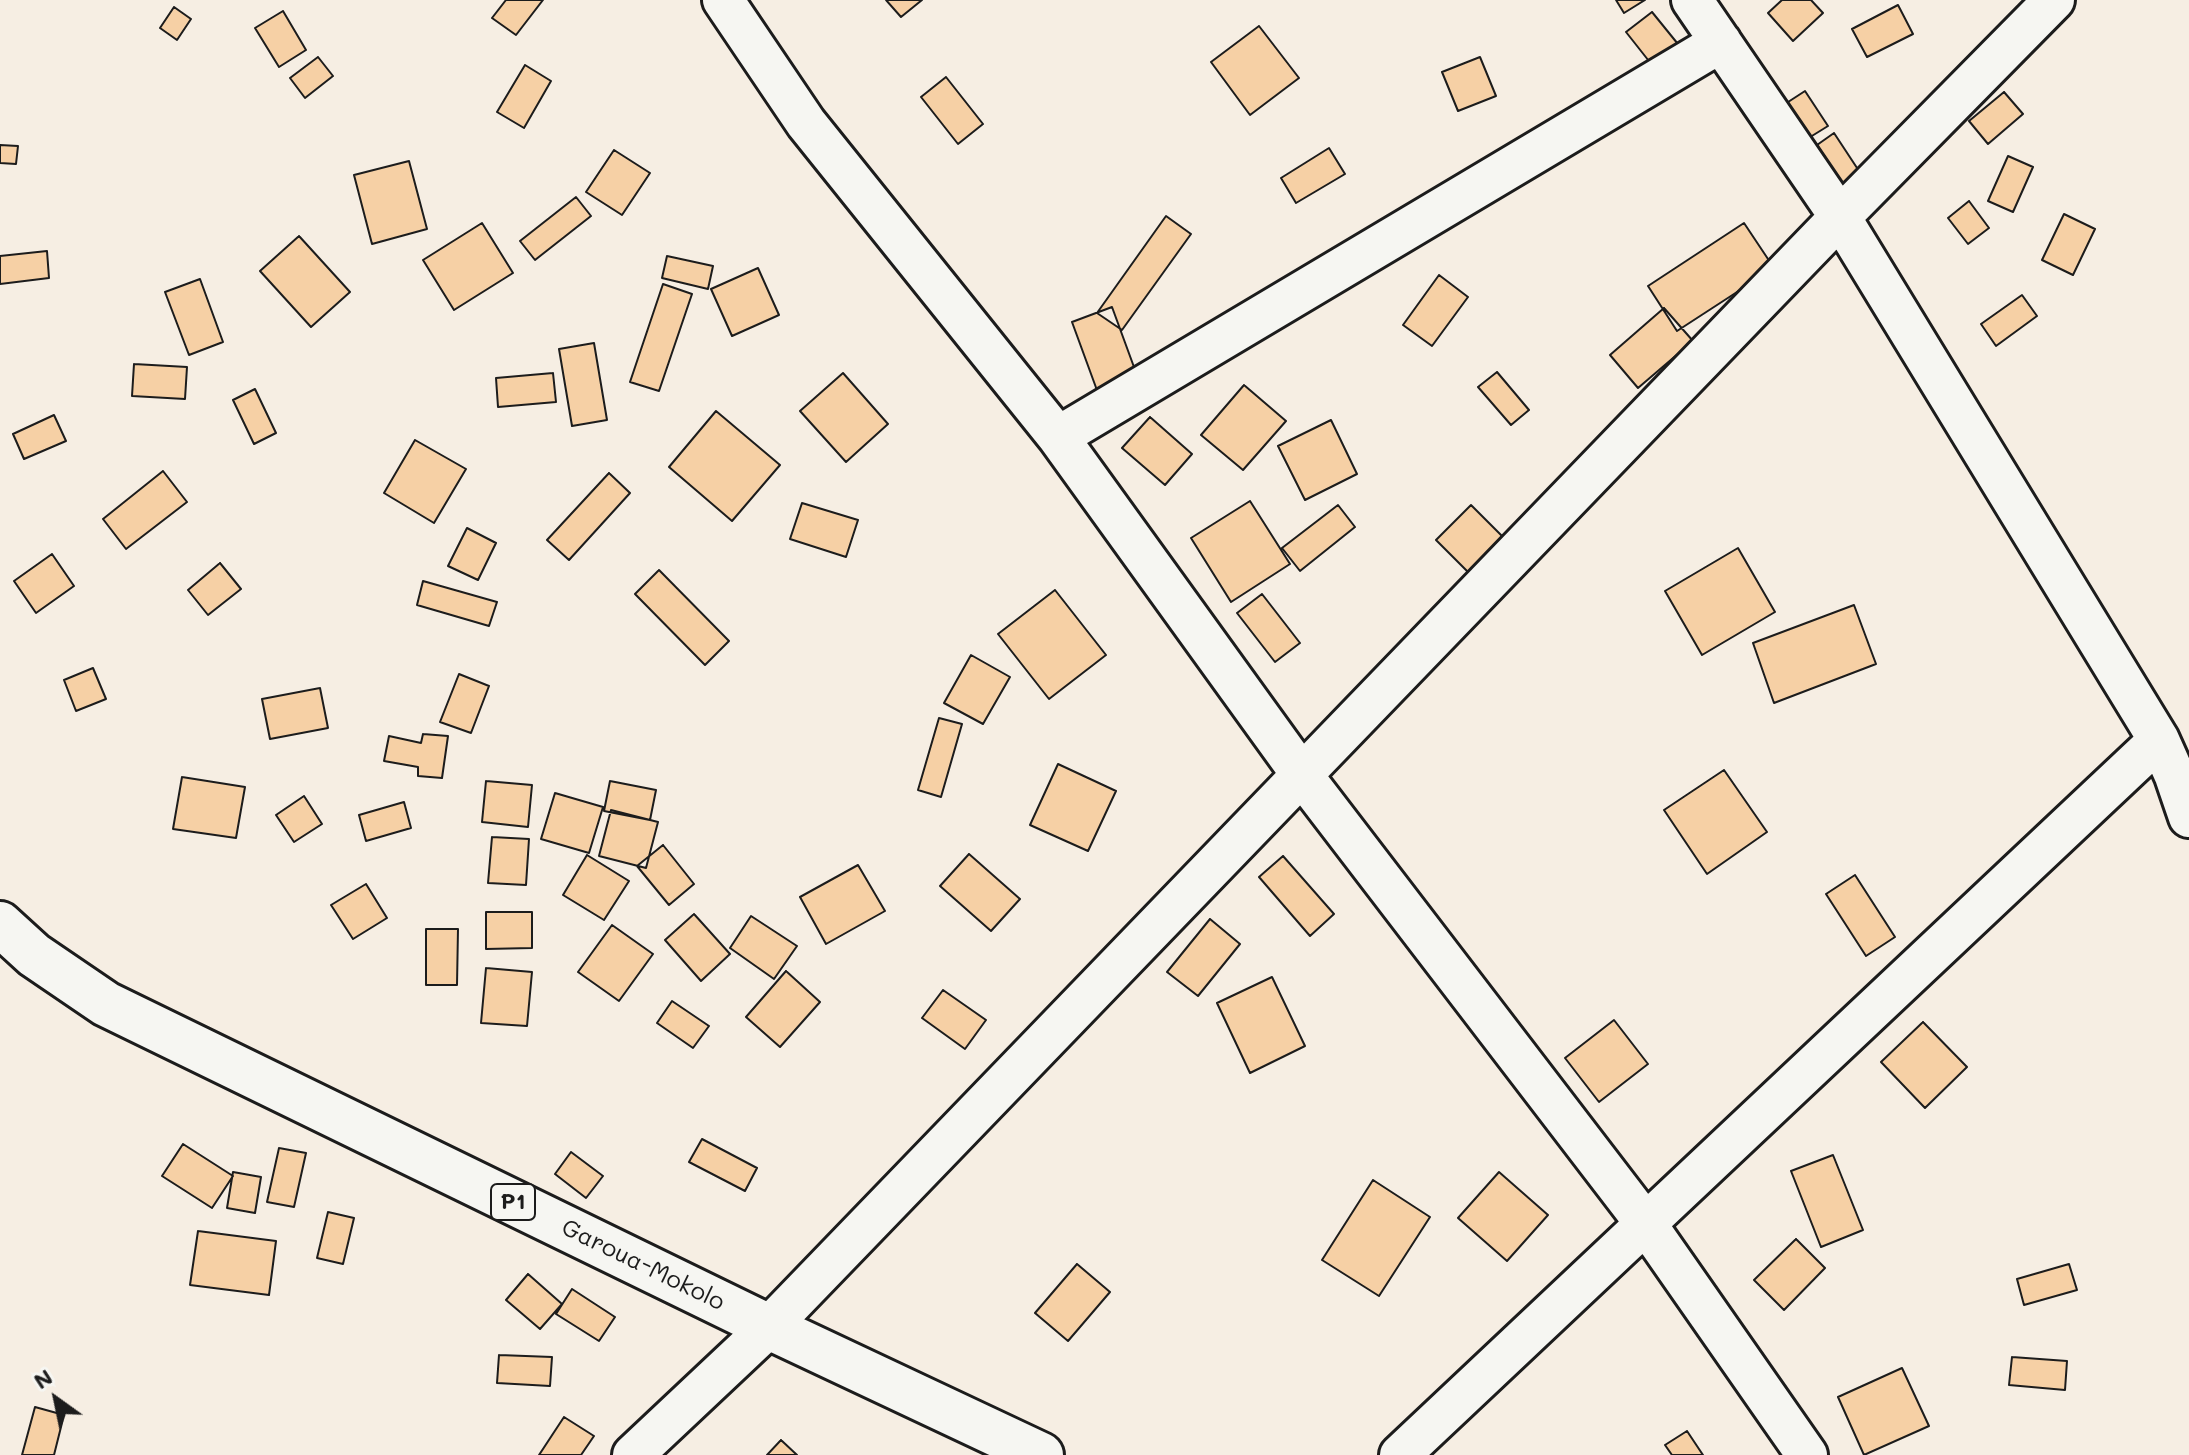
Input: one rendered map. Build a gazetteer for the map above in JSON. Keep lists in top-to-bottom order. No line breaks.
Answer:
{"streets":{"main road":["P1","Garoua-Mokolo"]},"north":"top left"}
